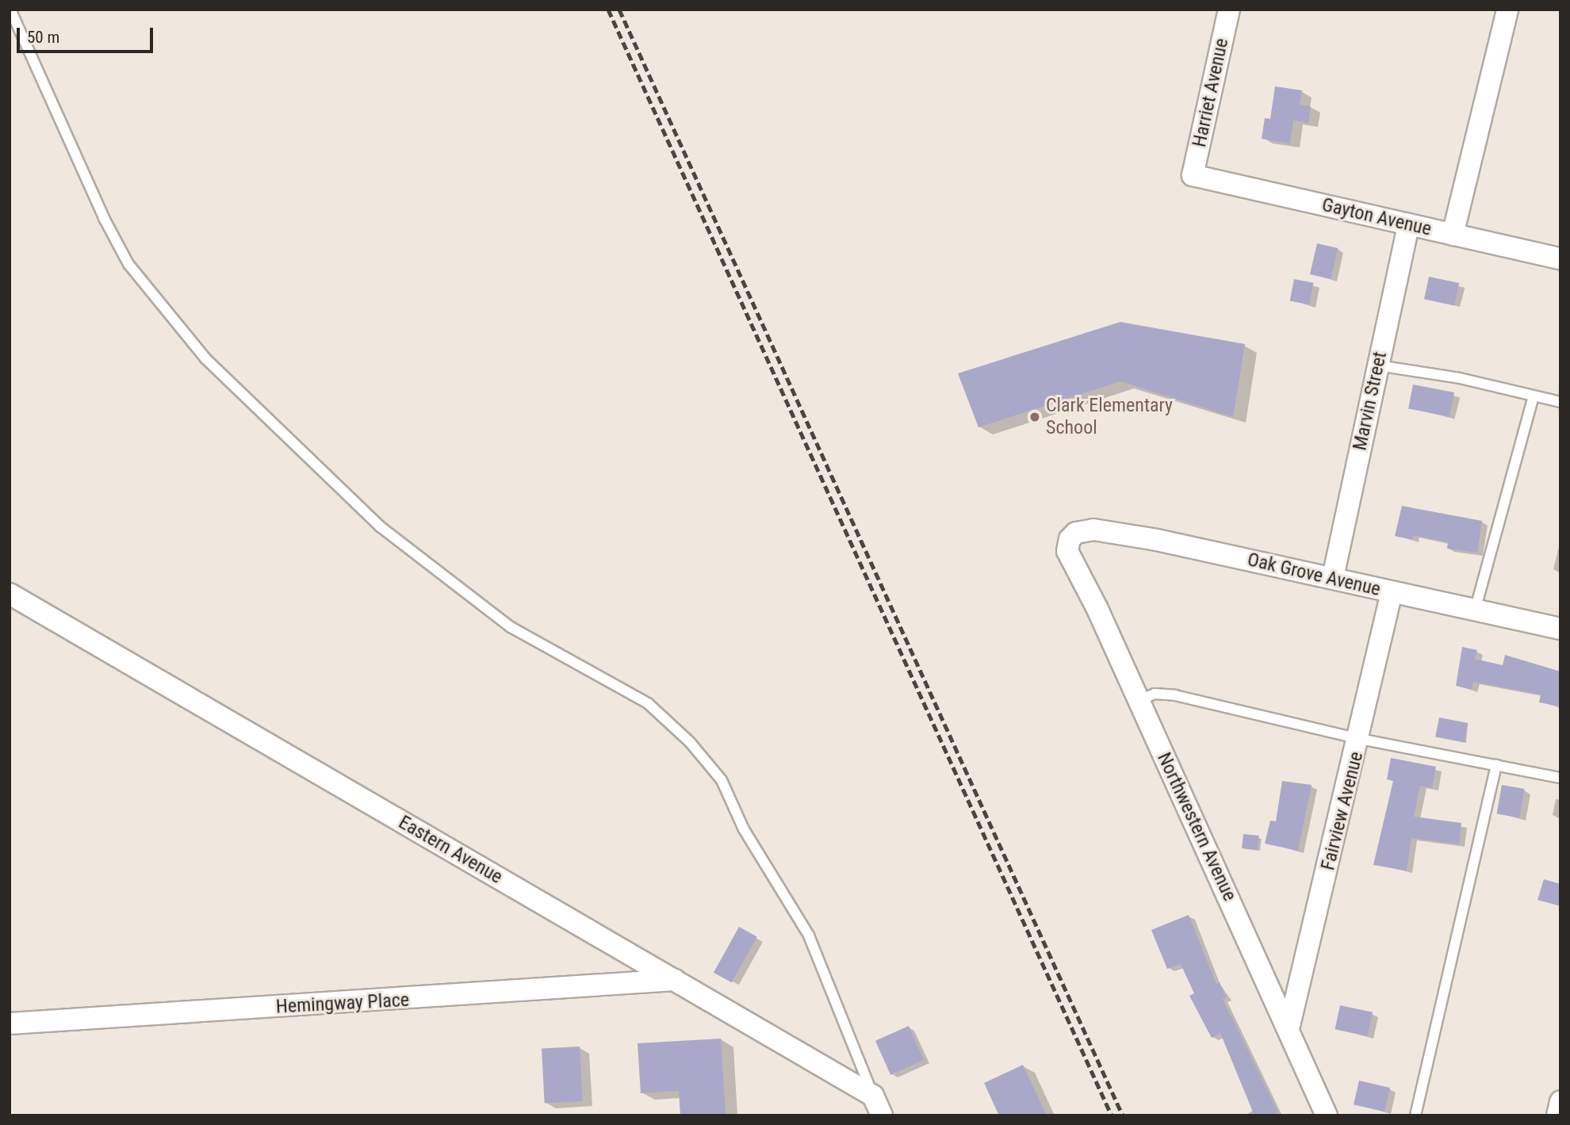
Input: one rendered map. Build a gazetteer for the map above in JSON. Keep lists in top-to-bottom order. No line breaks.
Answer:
{"streets":{"street":["Harriet Avenue","Gayton Avenue","Marvin Street","Oak Grove Avenue","Fairview Avenue","Northwestern Avenue","Eastern Avenue","Hemingway Place"]},"crossings":[["Harriet Avenue","Gayton Avenue"],["Gayton Avenue","Marvin Street"],["Marvin Street","Oak Grove Avenue"],["Oak Grove Avenue","Fairview Avenue"],["Oak Grove Avenue","Northwestern Avenue"],["Fairview Avenue","Northwestern Avenue"],["Eastern Avenue","Hemingway Place"]],"places":["Clark Elementary School"],"scale_bar":"50 m"}
